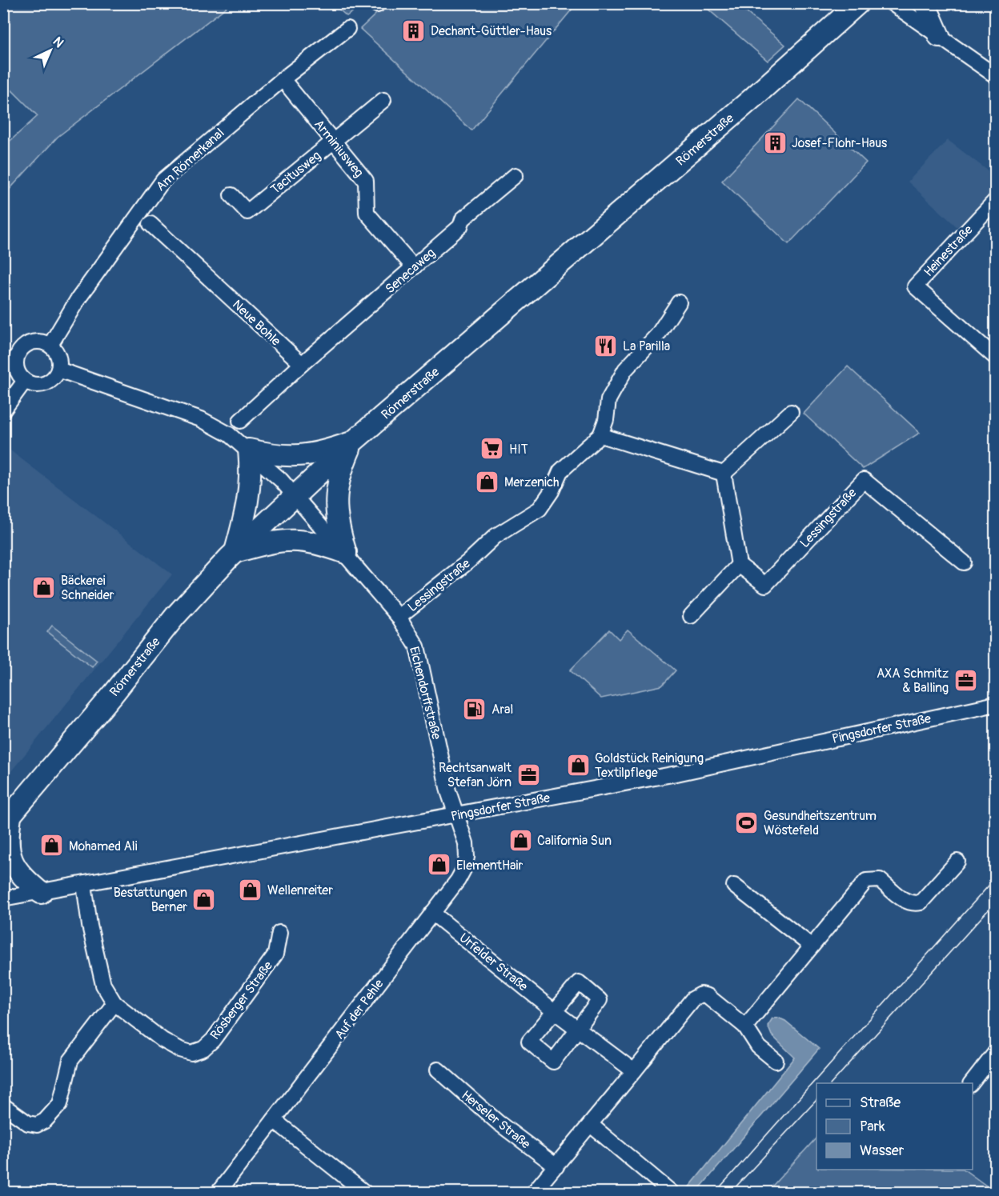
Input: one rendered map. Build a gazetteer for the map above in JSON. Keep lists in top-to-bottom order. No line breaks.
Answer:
{"streets":{"main road":["Römerstraße"],"street":["Arminiusweg","Am Römerkanal","Tacitusweg","Heinestraße","Senecaweg","Neue Bohle","Lessingstraße","Eichendorffstraße","Pingsdorfer Straße","Urfelder Straße","Rösberger Straße","Auf der Pehle","Herseler Straße"]},"crossings":[["Römerstraße","Eichendorffstraße"],["Arminiusweg","Am Römerkanal"],["Arminiusweg","Tacitusweg"],["Arminiusweg","Senecaweg"],["Senecaweg","Neue Bohle"],["Lessingstraße","Eichendorffstraße"],["Eichendorffstraße","Pingsdorfer Straße"],["Eichendorffstraße","Auf der Pehle"],["Pingsdorfer Straße","Rösberger Straße"],["Pingsdorfer Straße","Auf der Pehle"],["Urfelder Straße","Auf der Pehle"]],"places":{"building":["Dechant-Güttler-Haus","Josef-Flohr-Haus"],"restaurant":["La Parilla"],"supermarket":["HIT"],"shop":["Merzenich","Bäckerei Schneider","Goldstück Reinigung Textilpflege","California Sun","Mohamed Ali","ElementHair","Wellenreiter","Bestattungen Berner"],"office":["AXA Schmitz & Balling","Rechtsanwalt Stefan Jörn"],"fuel station":["Aral"],"sports":["Gesundheitszentrum Wöstefeld"]},"legend":["Straße","Park","Wasser"],"north":"top right"}
